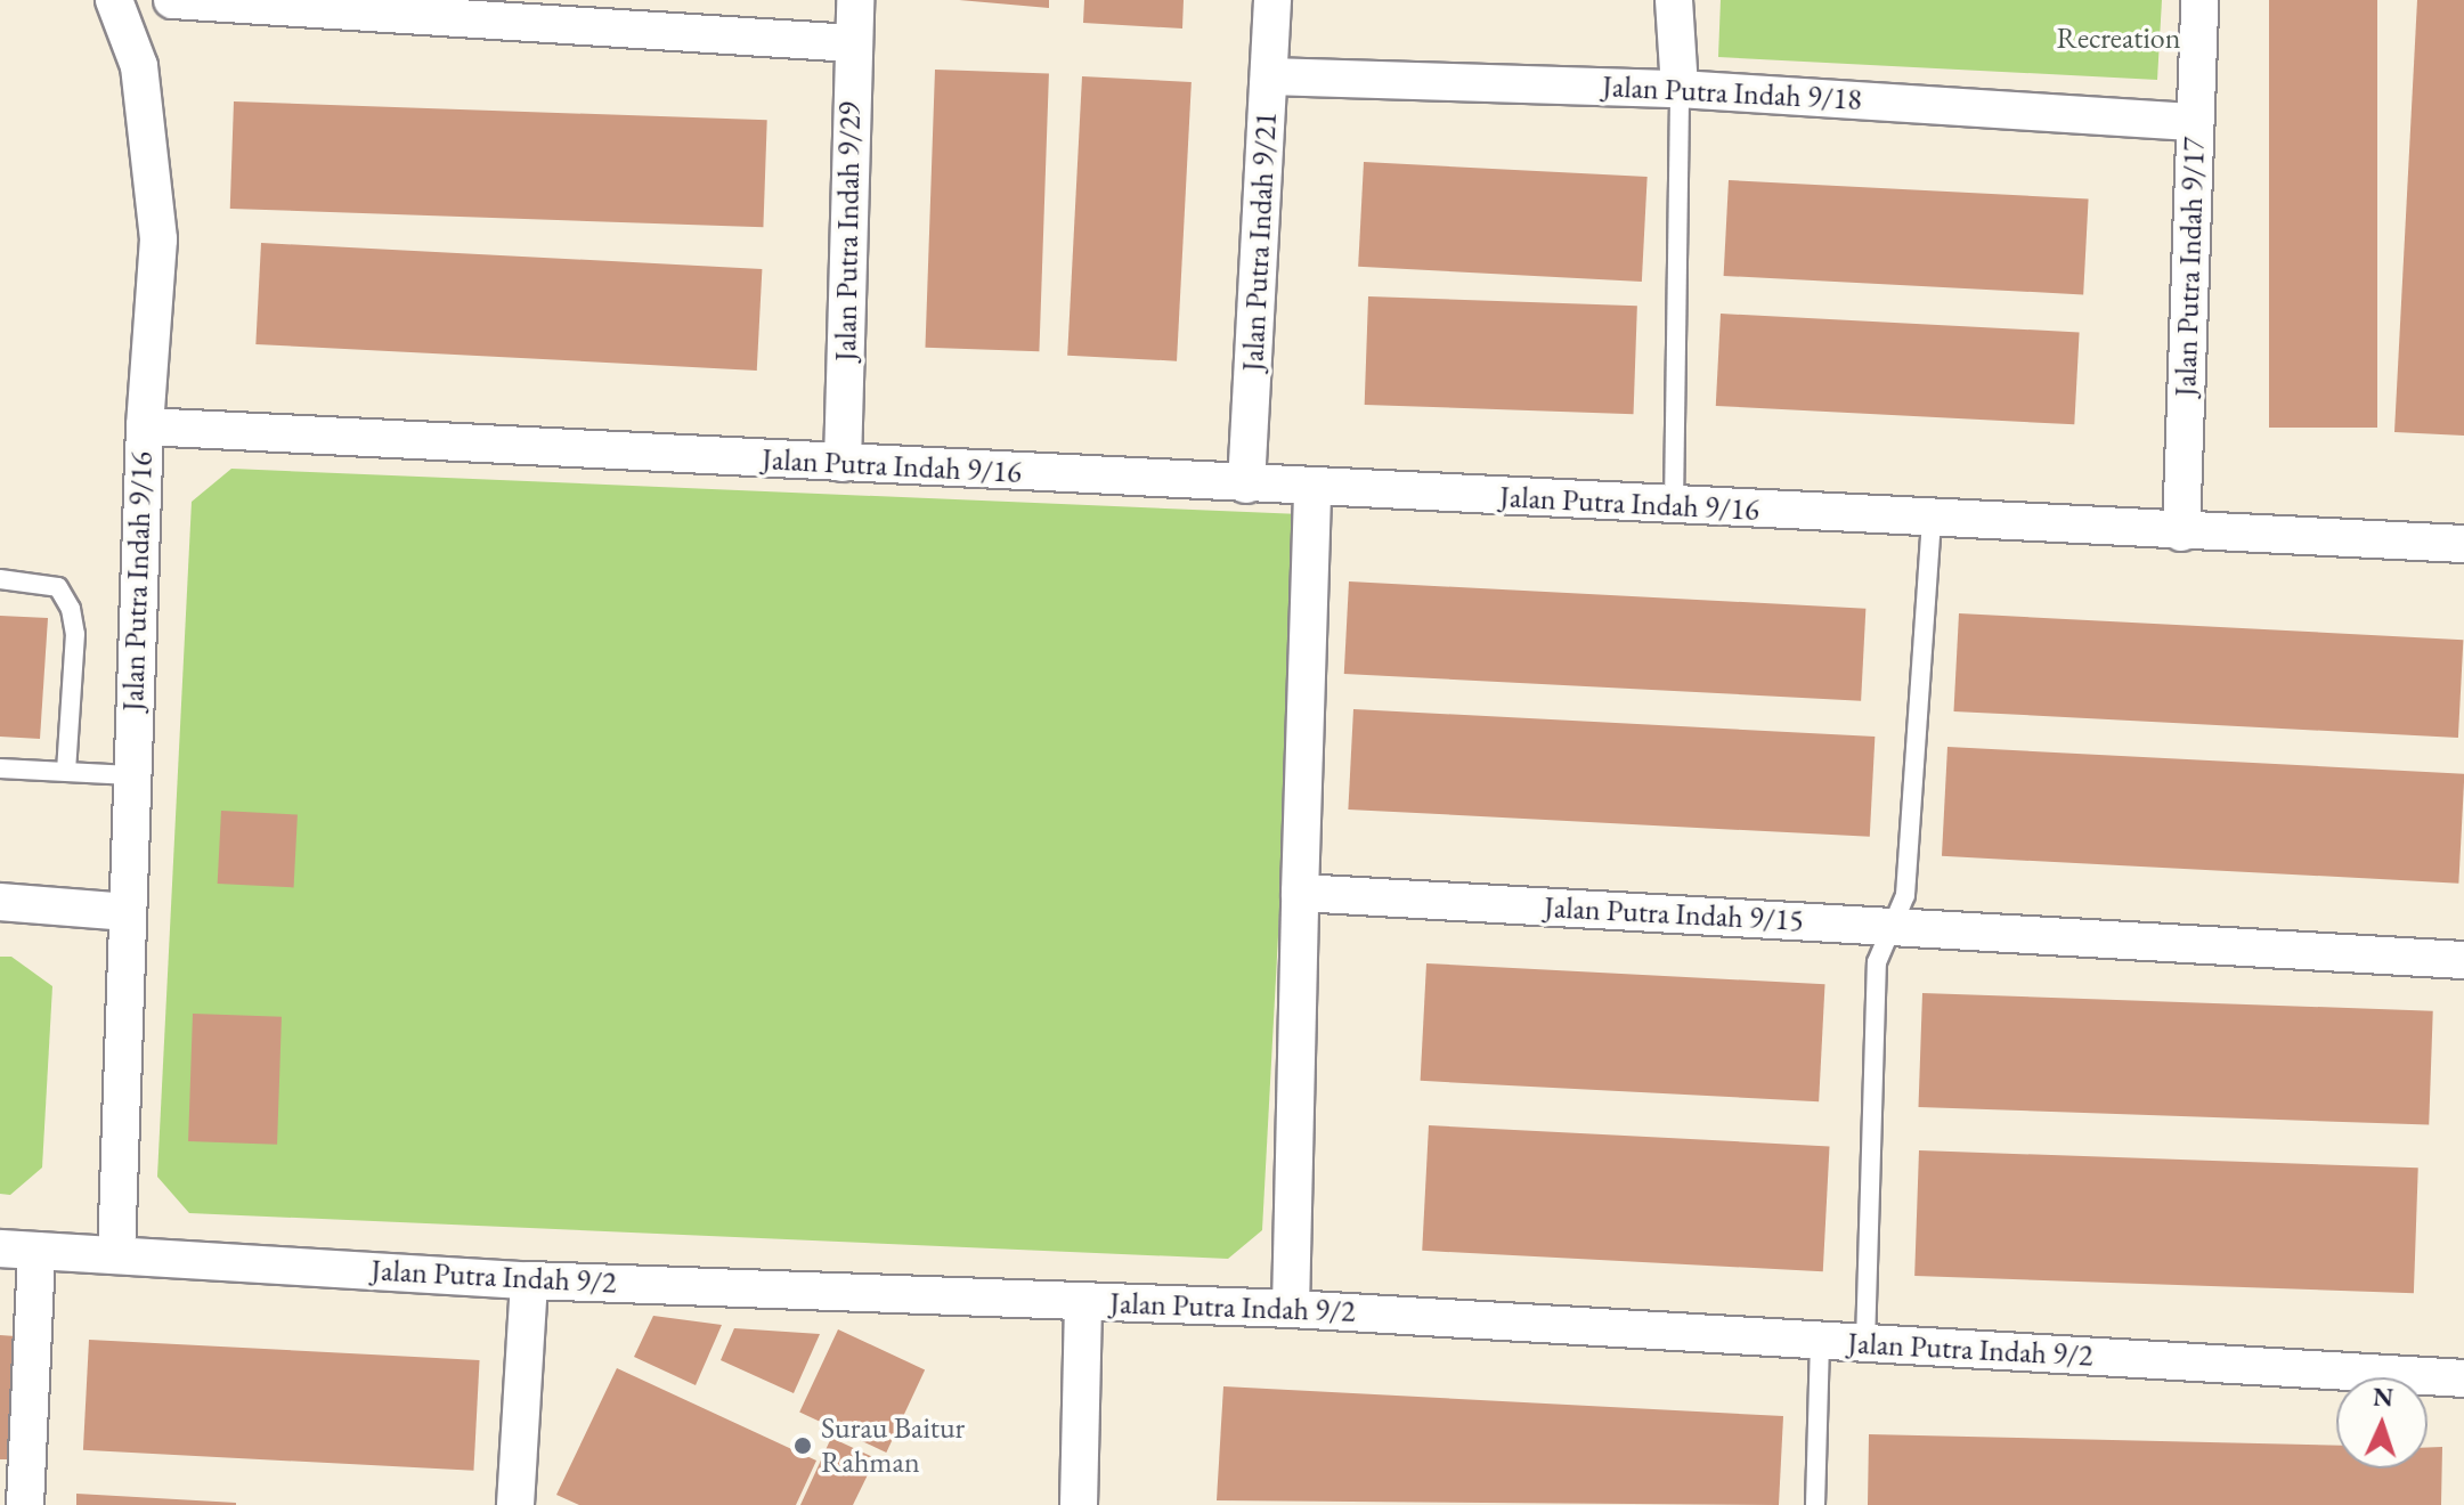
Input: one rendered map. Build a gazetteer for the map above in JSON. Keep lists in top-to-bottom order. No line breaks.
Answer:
{"streets":{"street":["Jalan Putra Indah 9/18","Jalan Putra Indah 9/29","Jalan Putra Indah 9/21","Jalan Putra Indah 9/17","Jalan Putra Indah 9/16","Jalan Putra Indah 9/15","Jalan Putra Indah 9/2"]},"crossings":[["Jalan Putra Indah 9/18","Jalan Putra Indah 9/21"],["Jalan Putra Indah 9/18","Jalan Putra Indah 9/17"],["Jalan Putra Indah 9/29","Jalan Putra Indah 9/16"],["Jalan Putra Indah 9/21","Jalan Putra Indah 9/16"],["Jalan Putra Indah 9/17","Jalan Putra Indah 9/16"],["Jalan Putra Indah 9/16","Jalan Putra Indah 9/2"]],"parks":["Recreation"],"places":["Surau Baitur Rahman"],"north":"top"}
